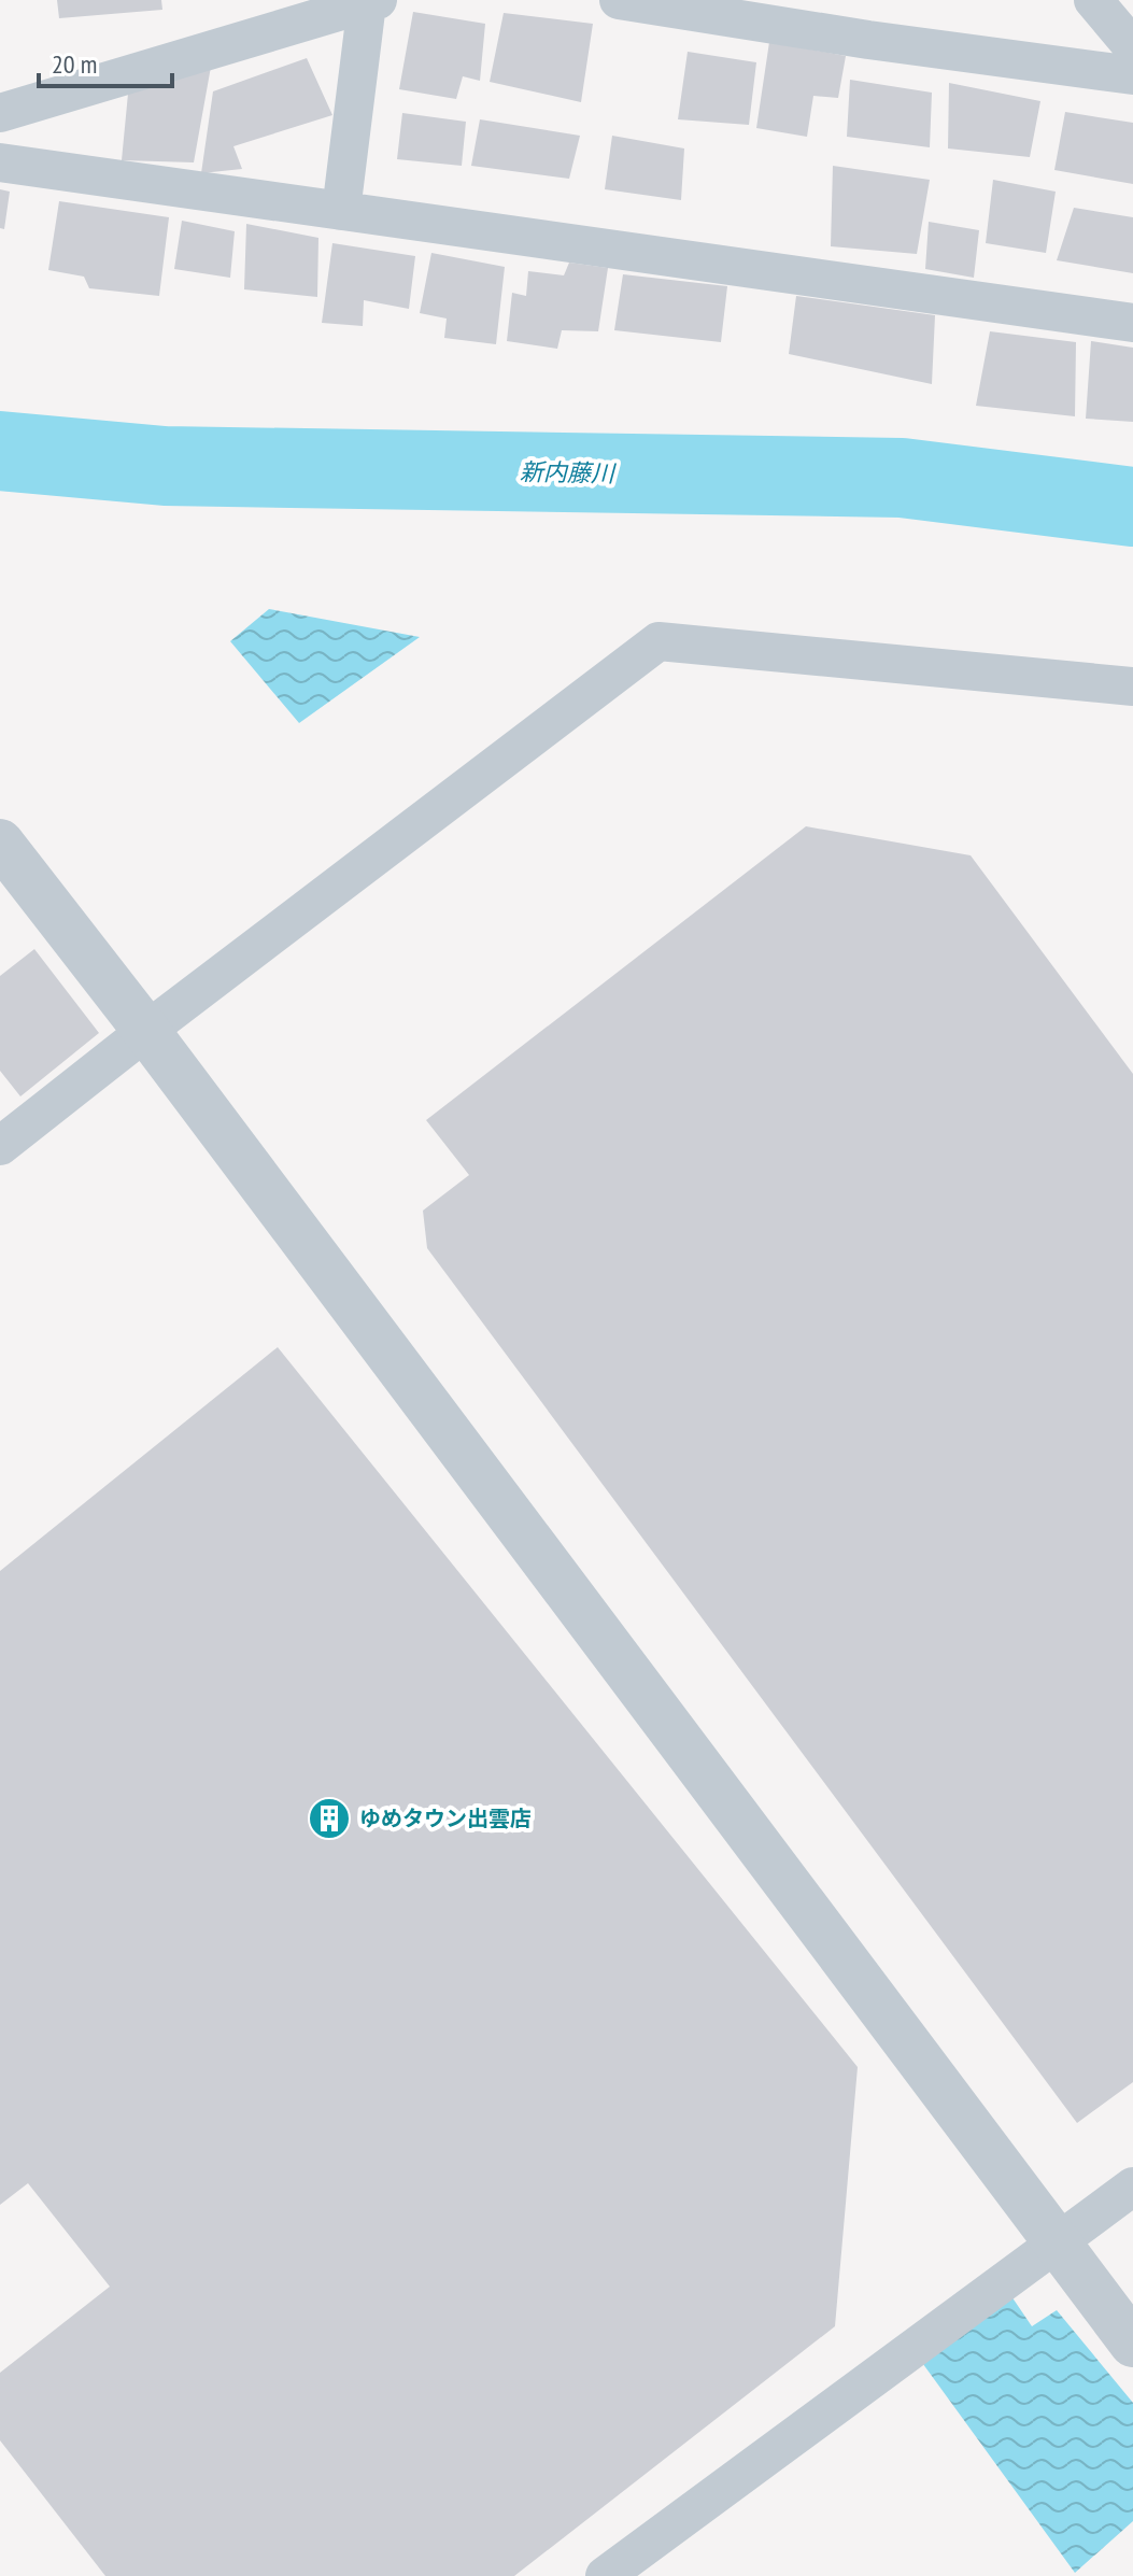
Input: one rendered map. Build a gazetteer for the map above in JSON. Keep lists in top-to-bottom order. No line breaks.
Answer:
{"water":["新内藤川"],"places":{"building":["ゆめタウン出雲店"]},"scale_bar":"20 m"}
